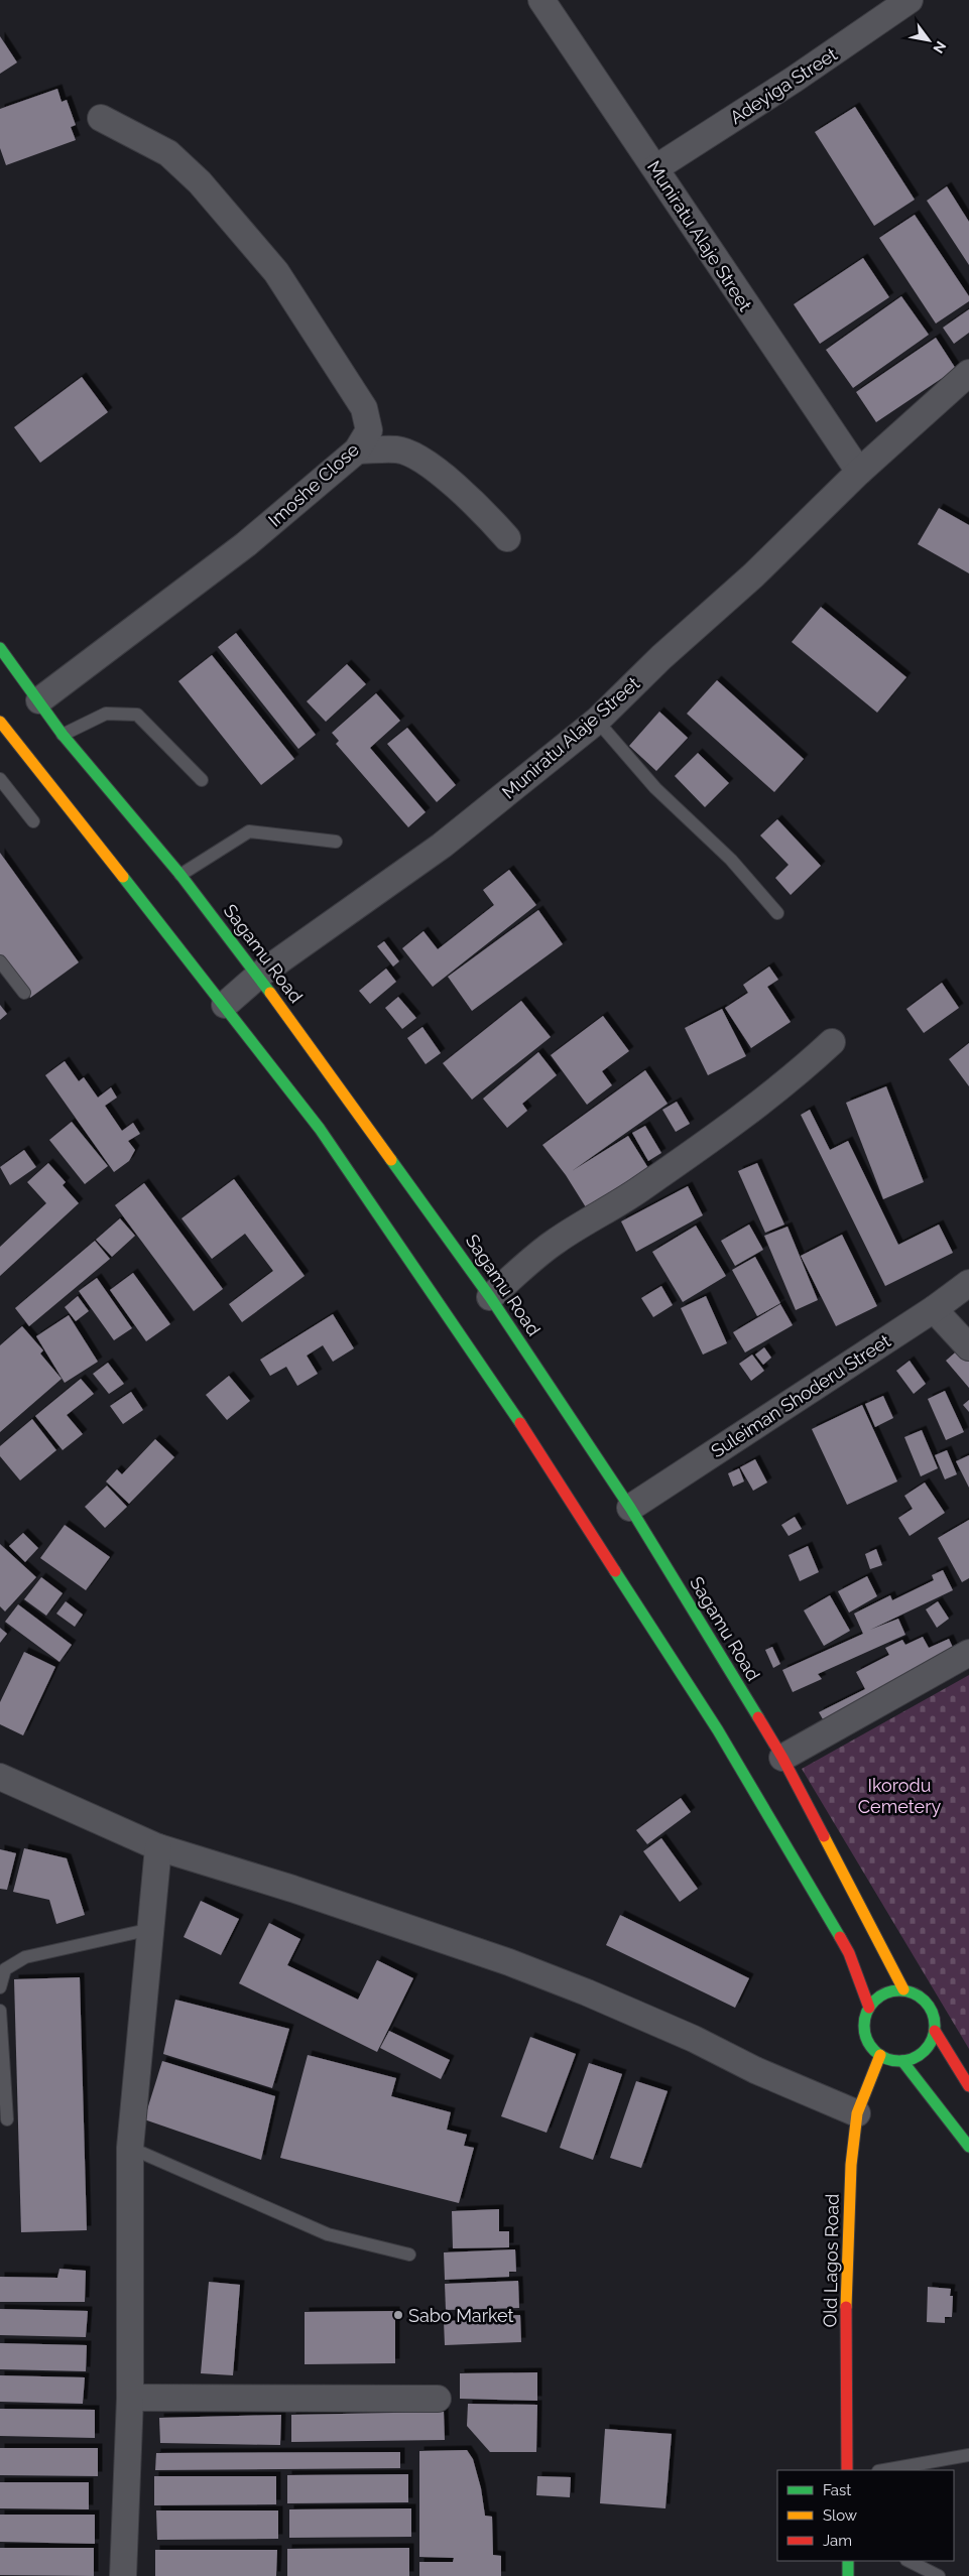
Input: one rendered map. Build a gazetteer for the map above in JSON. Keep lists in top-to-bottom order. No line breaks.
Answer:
{"streets":{"main road":["Sagamu Road","Old Lagos Road"],"street":["Adeyiga Street","Muniratu Alaje Street","Imoshe Close","Suleiman Shoderu Street"]},"crossings":[["Adeyiga Street","Muniratu Alaje Street"],["Muniratu Alaje Street","Sagamu Road"],["Imoshe Close","Sagamu Road"],["Sagamu Road","Suleiman Shoderu Street"],["Sagamu Road","Old Lagos Road"]],"parks":["Ikorodu Cemetery"],"places":["Sabo Market"],"legend":["Fast","Slow","Jam"],"north":"bottom right"}
